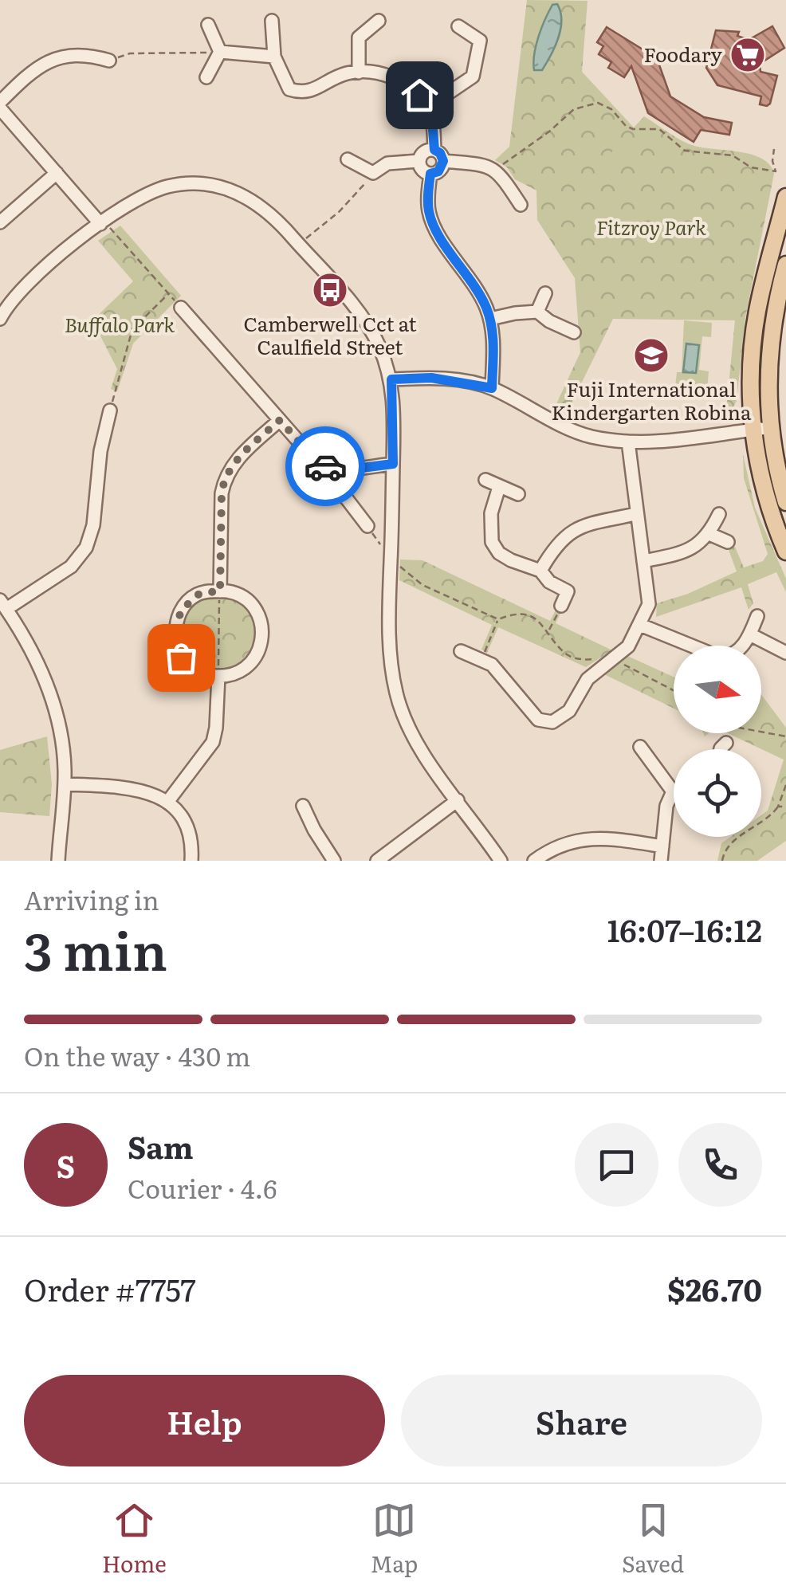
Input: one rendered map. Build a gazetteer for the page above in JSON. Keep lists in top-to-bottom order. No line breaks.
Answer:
{"parks":["Fitzroy Park","Buffalo Park"],"places":{"supermarket":["Foodary"],"bus stop":["Camberwell Cct at Caulfield Street"],"school or university":["Fuji International Kindergarten Robina"]},"north":"right","page":{"heading":["3 min","Arriving in","16:07–16:12"],"panel":["Sam","Courier · 4.6","Order #7757","$26.70"],"bar":"On the way · 430 m","round":"S","buttons":["Help","Share"],"tabs":["Home","Map","Saved"]}}
